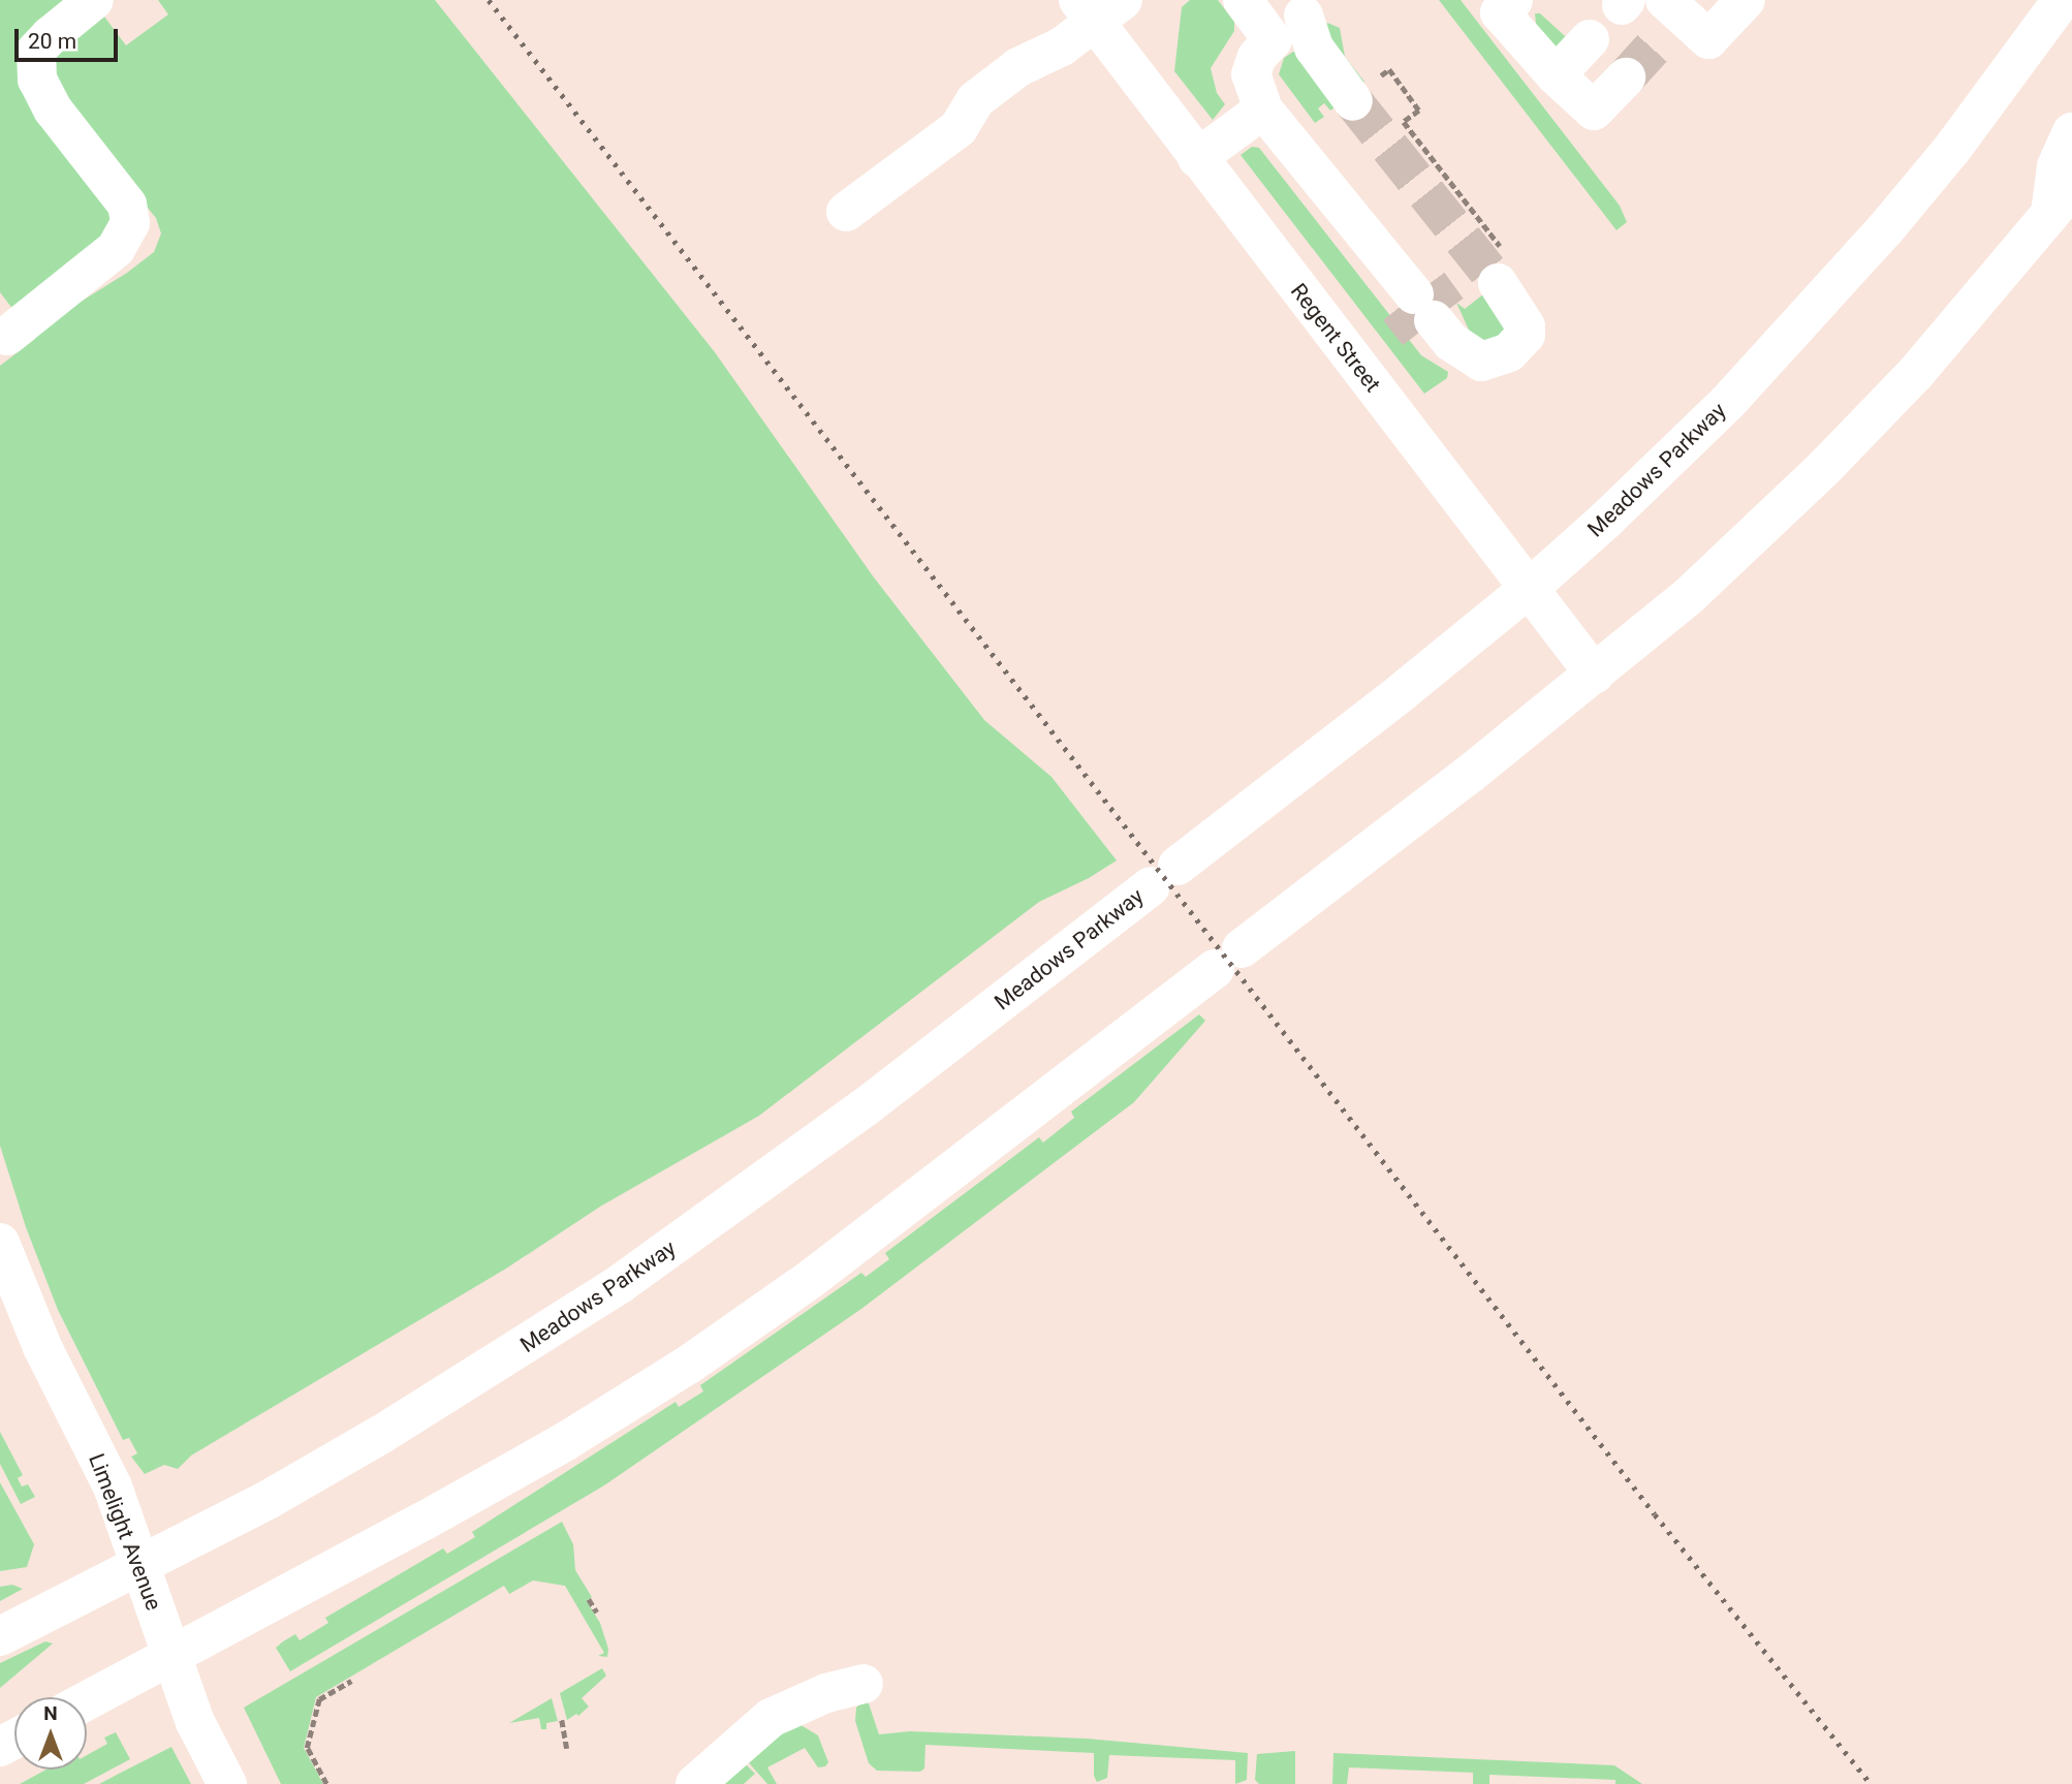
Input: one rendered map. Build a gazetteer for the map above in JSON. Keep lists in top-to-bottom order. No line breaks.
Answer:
{"streets":{"main road":["Regent Street","Meadows Parkway","Limelight Avenue"]},"crossings":[["Regent Street","Meadows Parkway"],["Meadows Parkway","Limelight Avenue"]],"scale_bar":"20 m","north":"top"}
